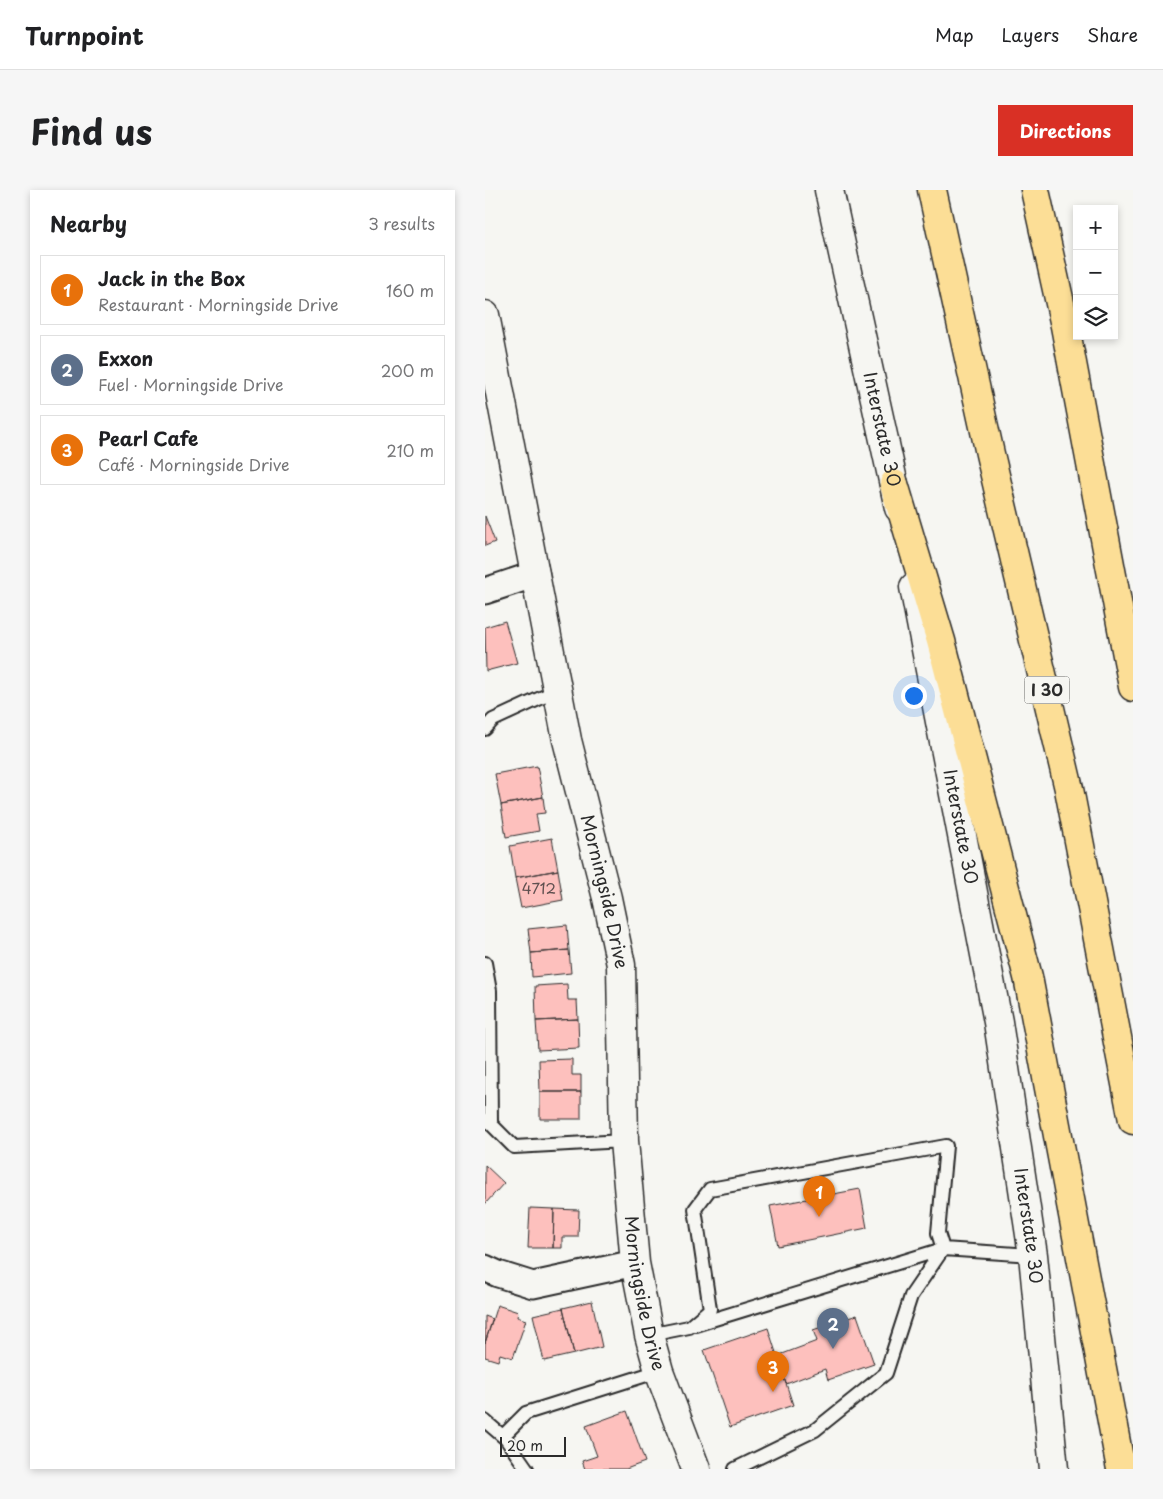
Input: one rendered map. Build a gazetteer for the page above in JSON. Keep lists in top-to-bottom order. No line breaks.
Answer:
{"streets":{"highway":["I 30"],"main road":["Interstate 30","Morningside Drive"]},"house_numbers":["4712"],"scale_bar":"20 m","page":{"header":"Turnpoint","nav":["Map","Layers","Share"],"title":"Find us","buttons":"Directions","heading":["Nearby","3 results"],"map_buttons":["+","−"],"list":[{"mark":"1","name":"Jack in the Box","note":"Restaurant · Morningside Drive","value":"160 m"},{"mark":"2","name":"Exxon","note":"Fuel · Morningside Drive","value":"200 m"},{"mark":"3","name":"Pearl Cafe","note":"Café · Morningside Drive","value":"210 m"}],"pins":["1","2","3"],"scale":"20 m"}}
